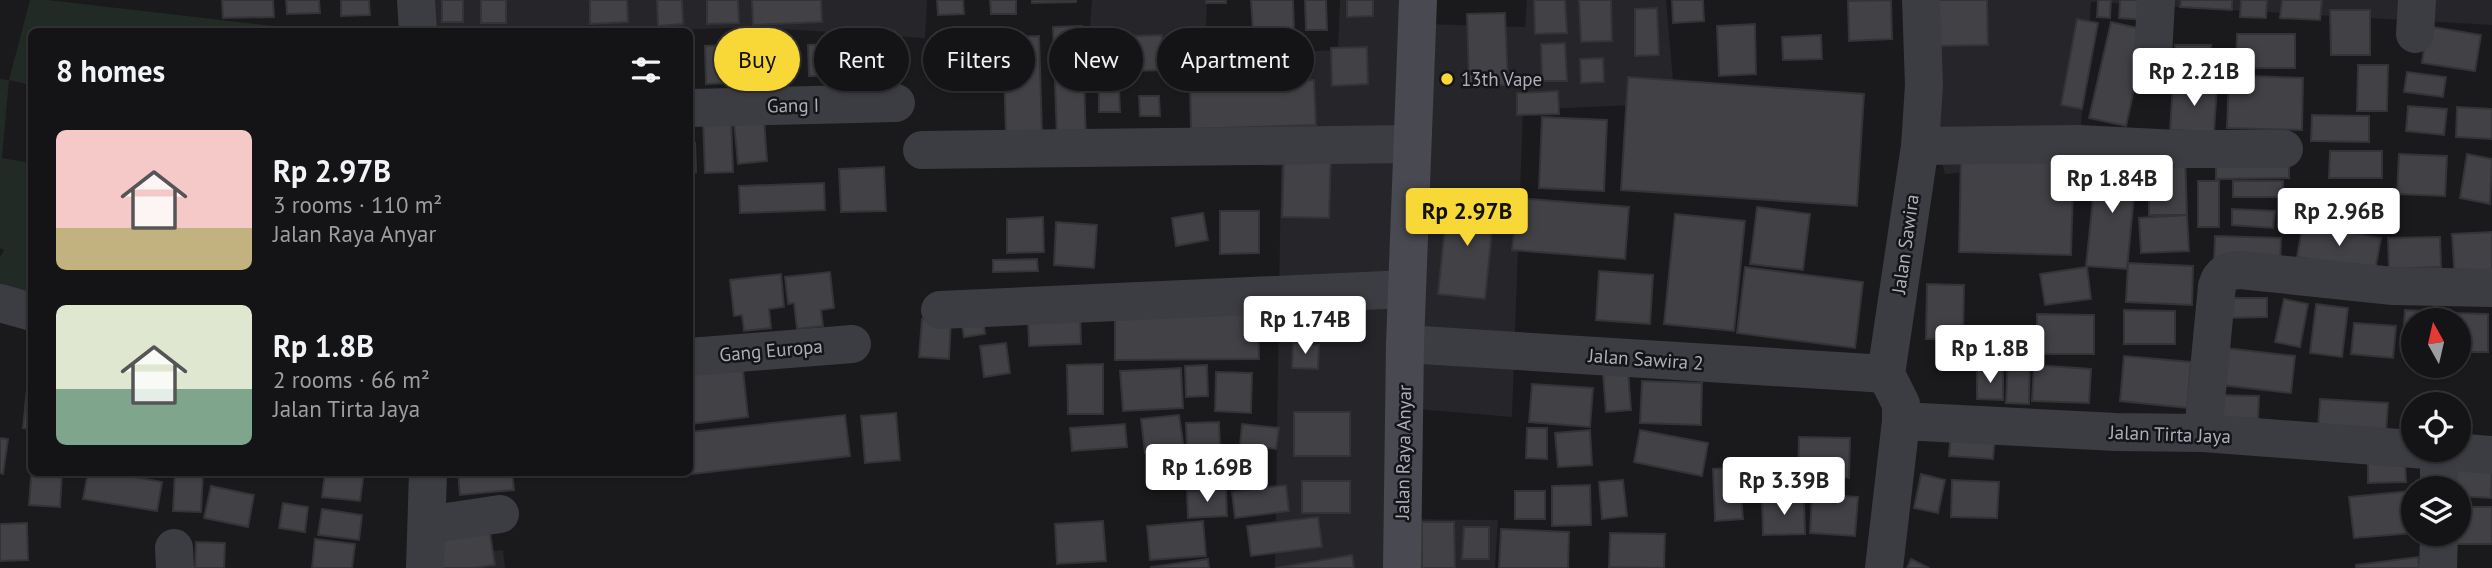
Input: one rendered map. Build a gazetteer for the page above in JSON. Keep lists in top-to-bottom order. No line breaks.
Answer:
{"streets":{"street":["Gang I","Jalan Sawira","Gang Europa","Jalan Sawira 2","Jalan Tirta Jaya","Jalan Raya Anyar"]},"crossings":[["Jalan Sawira","Jalan Sawira 2"],["Jalan Sawira 2","Jalan Raya Anyar"]],"places":["13th Vape"],"north":"top","page":{"chip":["Buy","Rent","Filters","New","Apartment"],"heading":"8 homes","price":["Rp 2.21B","Rp 1.84B","Rp 2.97B","Rp 2.96B","Rp 1.74B","Rp 1.8B","Rp 1.69B","Rp 3.39B"],"list":[{"name":"Rp 2.97B","note":"3 rooms · 110 m² · Jalan Raya Anyar"},{"name":"Rp 1.8B","note":"2 rooms · 66 m² · Jalan Tirta Jaya"}]}}
